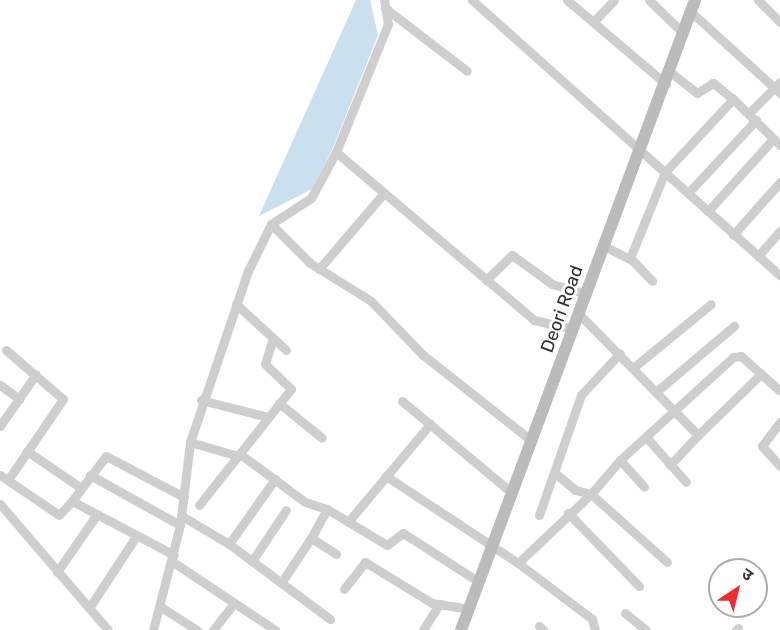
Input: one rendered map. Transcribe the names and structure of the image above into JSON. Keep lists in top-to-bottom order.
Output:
{
  "streets": {
    "street": ["Deori Road"]
  },
  "north": "top right"
}
